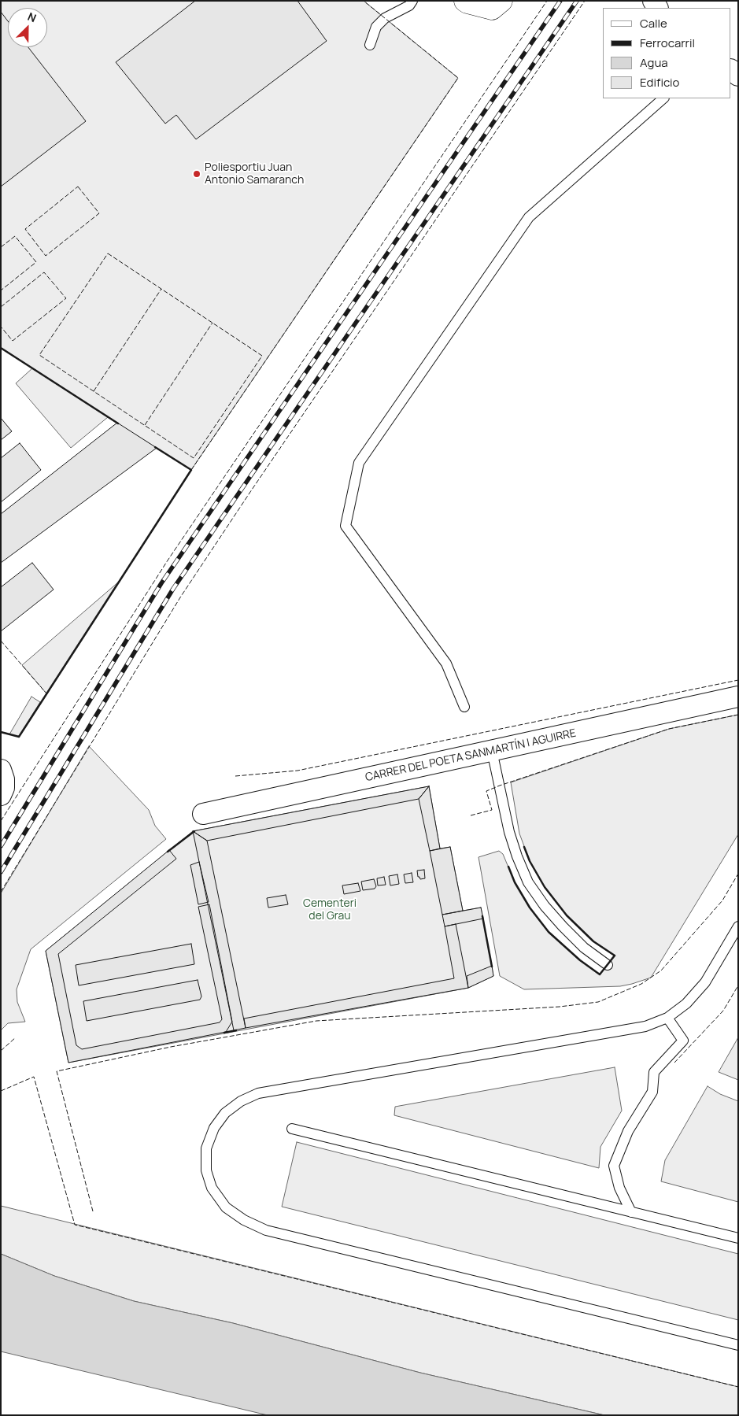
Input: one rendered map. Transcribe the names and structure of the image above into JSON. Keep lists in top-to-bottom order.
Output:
{
  "streets": {
    "street": ["CARRER DEL POETA SANMARTÍN I AGUIRRE"]
  },
  "parks": ["Cementeri del Grau"],
  "places": ["Poliesportiu Juan Antonio Samaranch"],
  "legend": [
    "Calle",
    "Ferrocarril",
    "Agua",
    "Edificio"
  ],
  "north": "top right"
}
